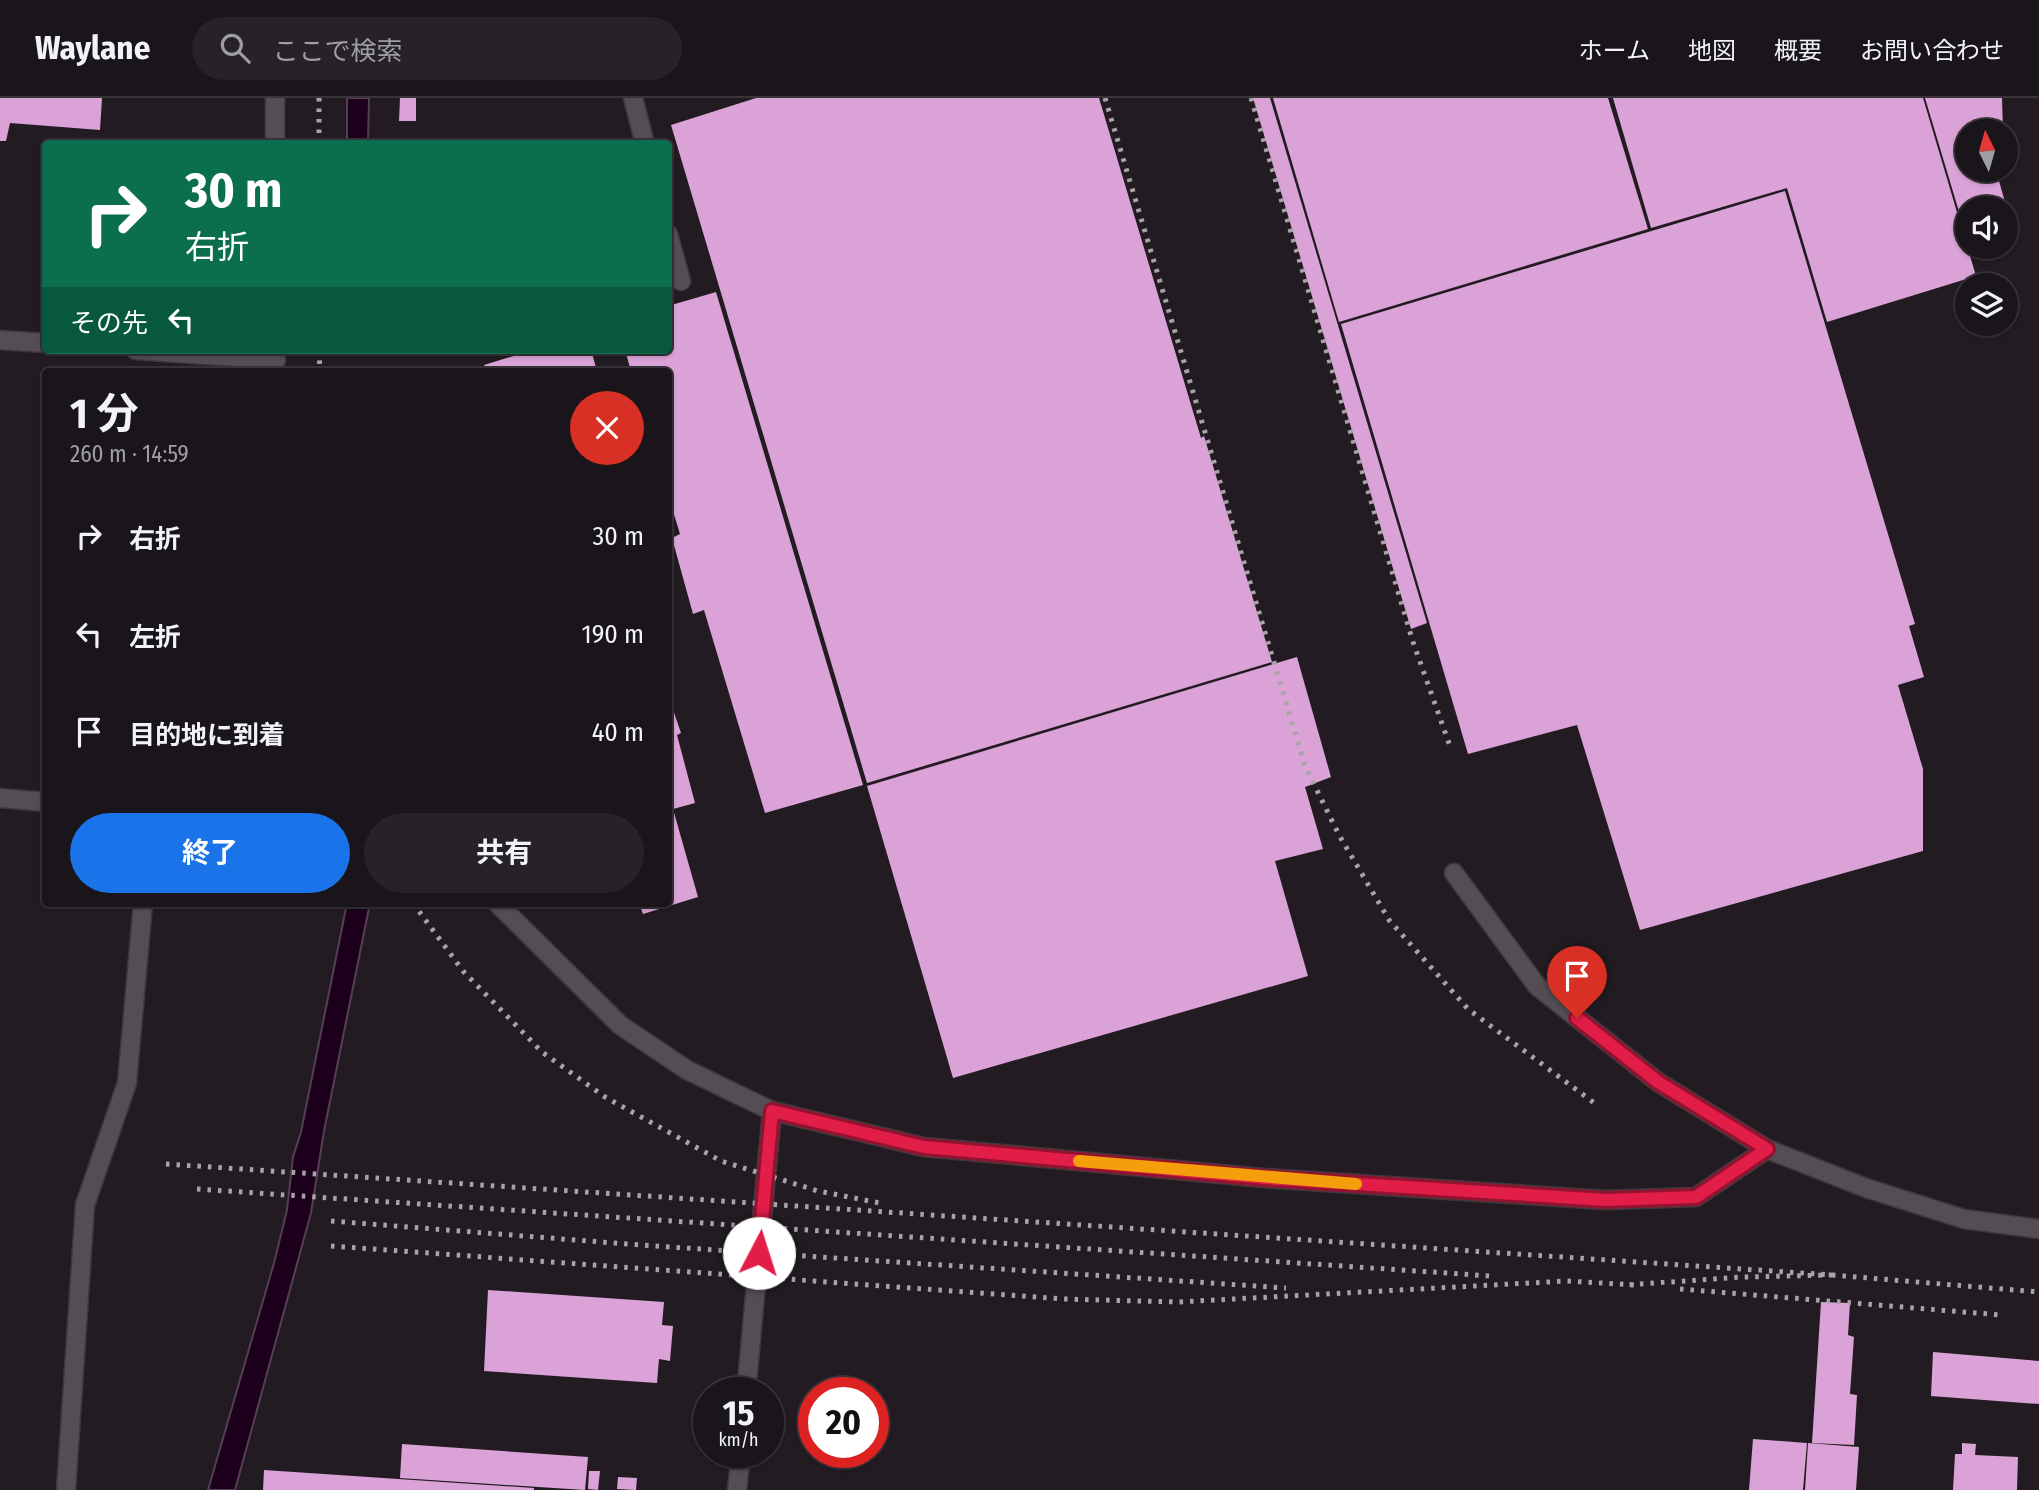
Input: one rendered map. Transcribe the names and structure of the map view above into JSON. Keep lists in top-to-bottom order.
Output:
{
  "north": "top",
  "page": {
    "header": "Waylane",
    "search": "ここで検索",
    "nav": [
      "ホーム",
      "地図",
      "概要",
      "お問い合わせ"
    ],
    "turn": ["30 m", "右折"],
    "then": "その先",
    "heading": ["1 分", "260 m · 14:59"],
    "list": [
      {
        "name": "右折",
        "value": "30 m"
      },
      {
        "name": "左折",
        "value": "190 m"
      },
      {
        "name": "目的地に到着",
        "value": "40 m"
      }
    ],
    "buttons": ["終了", "共有"],
    "speed": "15 km/h",
    "limit": "20"
  }
}
